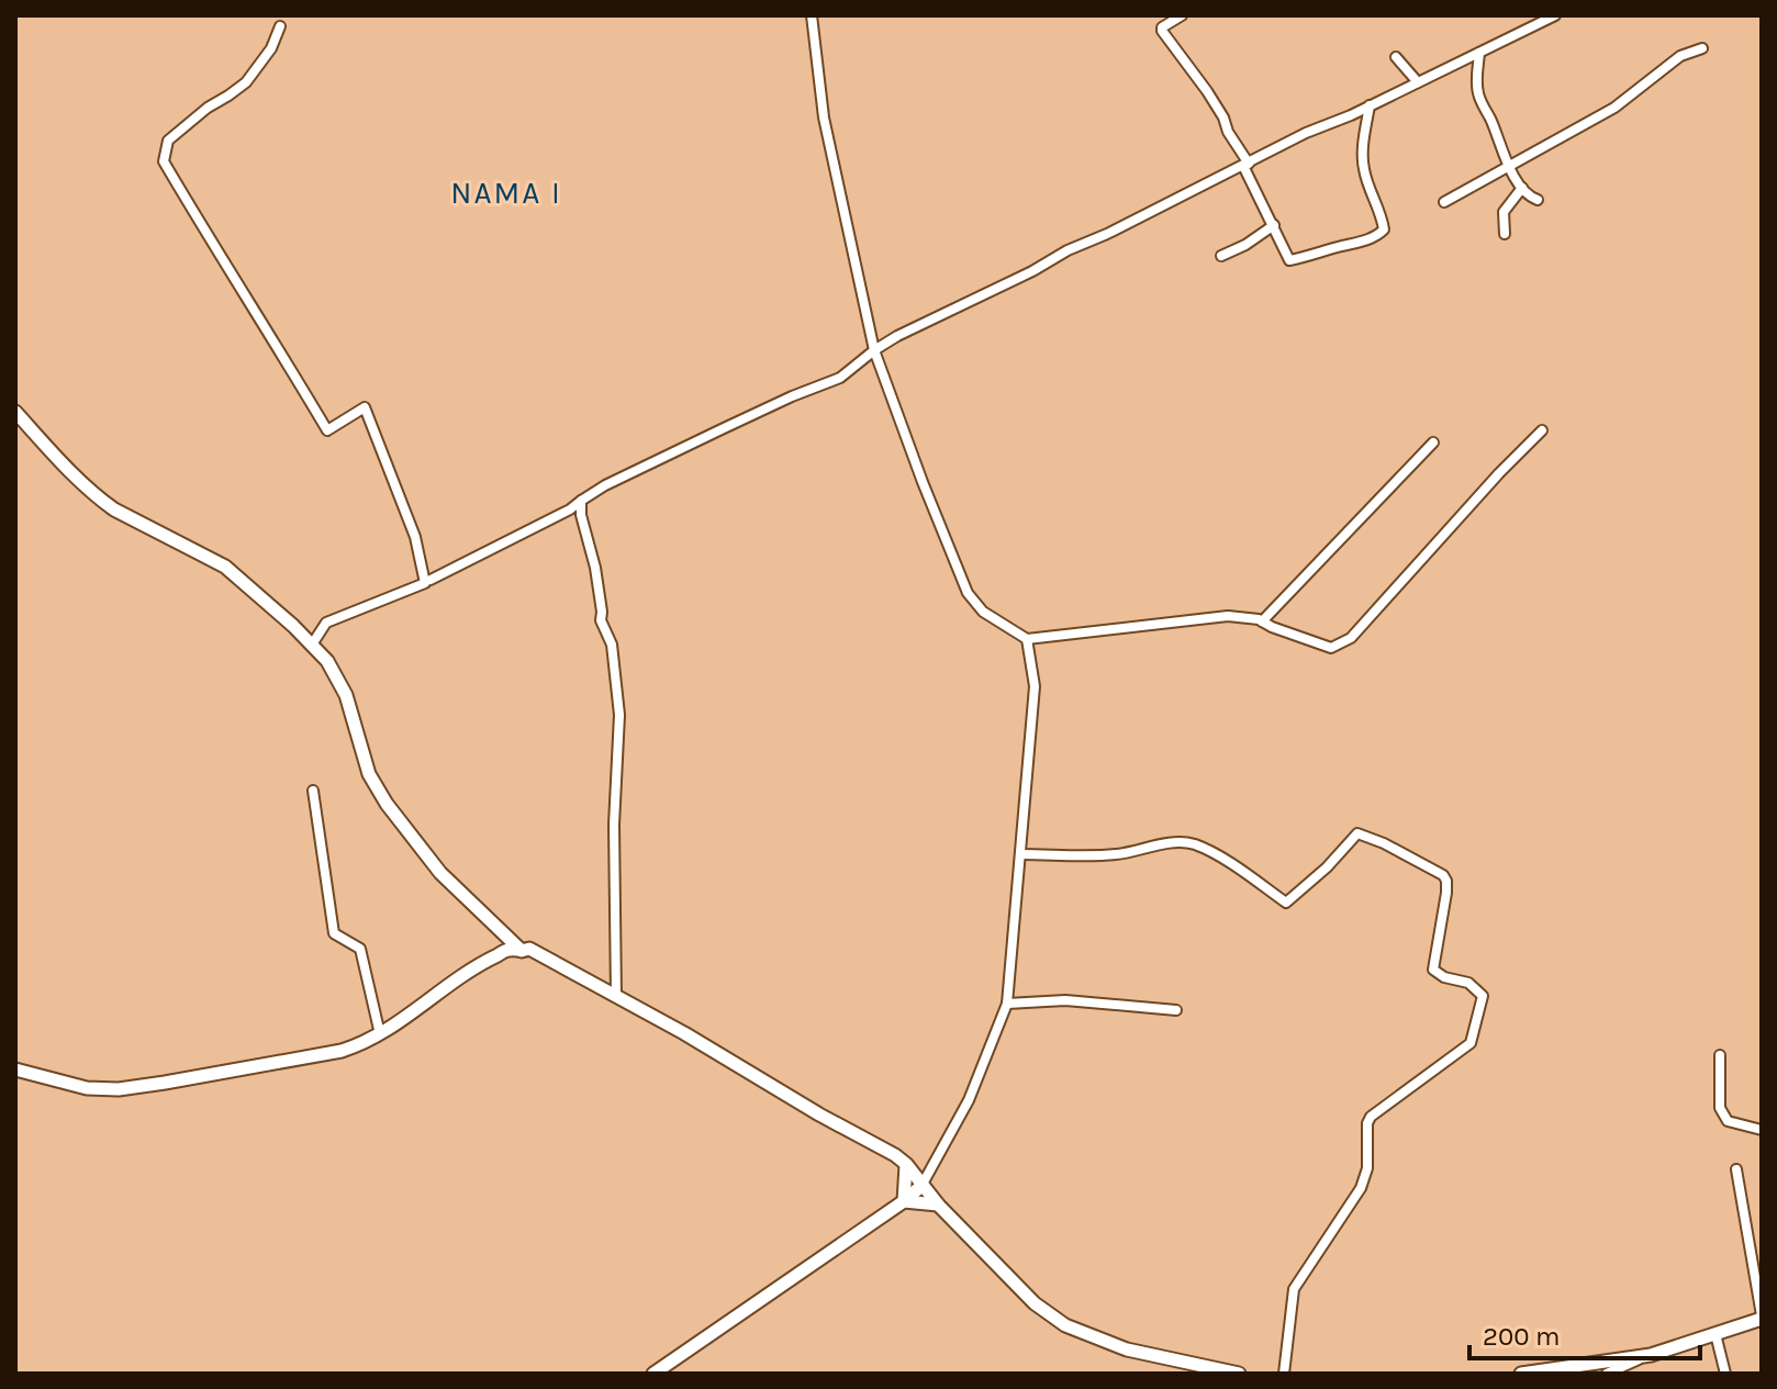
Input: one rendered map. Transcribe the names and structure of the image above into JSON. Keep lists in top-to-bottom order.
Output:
{
  "districts": ["NAMA I"],
  "scale_bar": "200 m"
}
